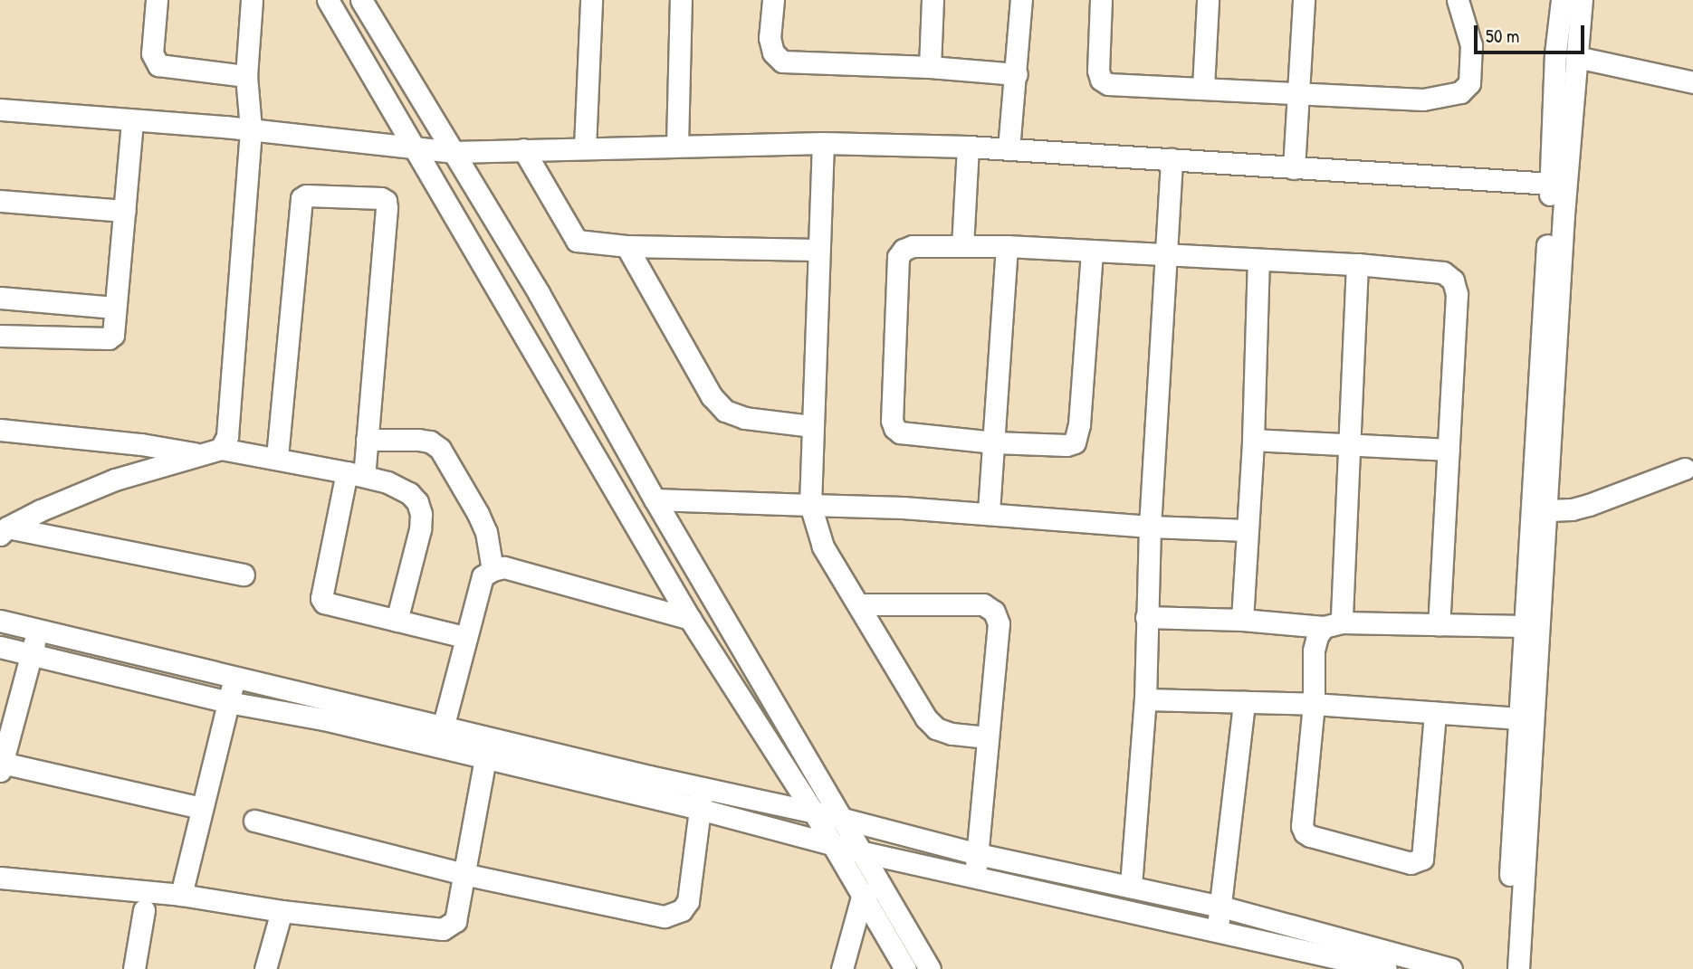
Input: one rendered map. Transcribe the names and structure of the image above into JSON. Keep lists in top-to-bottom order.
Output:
{
  "scale_bar": "50 m"
}
